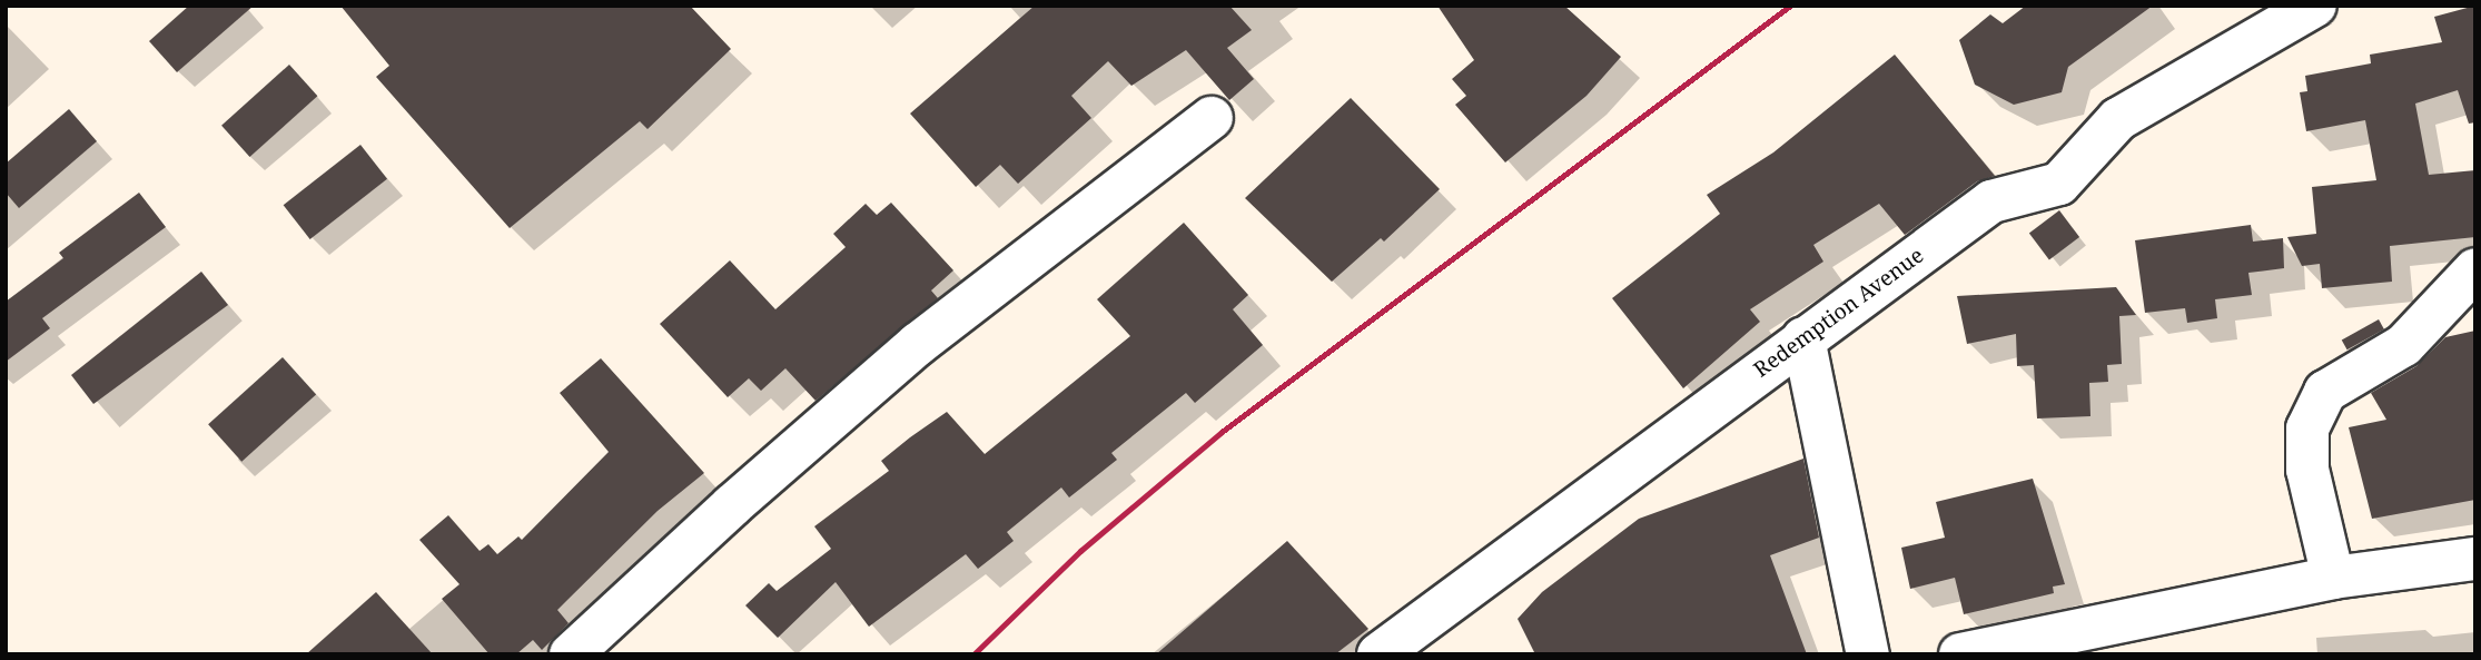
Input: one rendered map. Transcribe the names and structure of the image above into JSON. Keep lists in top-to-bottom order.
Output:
{
  "streets": {
    "street": ["Redemption Avenue"]
  }
}
